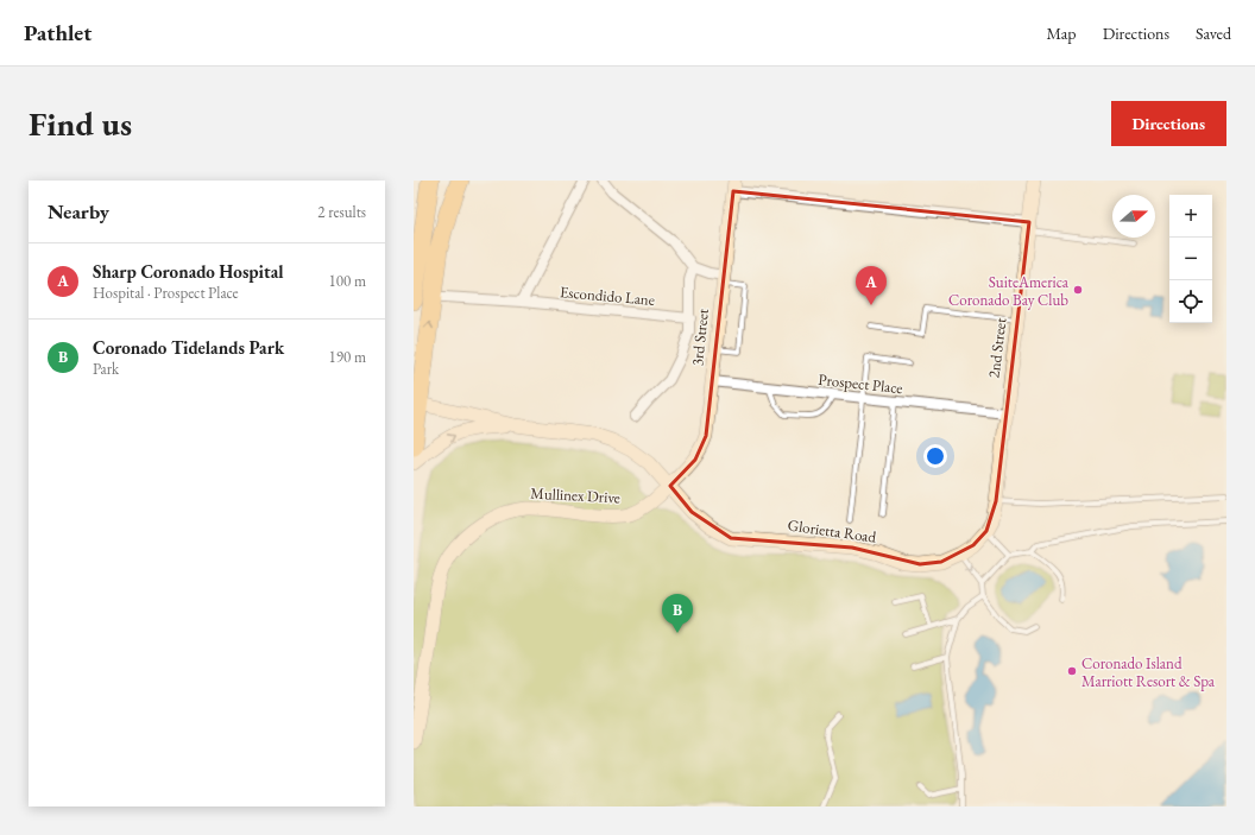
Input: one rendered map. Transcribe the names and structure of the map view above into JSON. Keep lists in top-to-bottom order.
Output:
{
  "streets": {
    "main road": [
      "3rd Street",
      "2nd Street",
      "Mullinex Drive",
      "Glorietta Road"
    ],
    "street": ["Escondido Lane", "Prospect Place"]
  },
  "crossings": [
    ["3rd Street", "Prospect Place"],
    ["3rd Street", "Mullinex Drive"],
    ["3rd Street", "Glorietta Road"],
    ["2nd Street", "Prospect Place"],
    ["2nd Street", "Glorietta Road"],
    ["Mullinex Drive", "Glorietta Road"]
  ],
  "places": ["SuiteAmerica Coronado Bay Club", "Coronado Island Marriott Resort & Spa"],
  "north": "right",
  "page": {
    "header": "Pathlet",
    "nav": ["Map", "Directions", "Saved"],
    "buttons": "Directions",
    "title": "Find us",
    "heading": ["Nearby", "2 results"],
    "map_buttons": ["+", "−"],
    "list": [
      {
        "mark": "A",
        "name": "Sharp Coronado Hospital",
        "note": "Hospital · Prospect Place",
        "value": "100 m"
      },
      {
        "mark": "B",
        "name": "Coronado Tidelands Park",
        "note": "Park",
        "value": "190 m"
      }
    ],
    "pins": ["A", "B"]
  }
}
